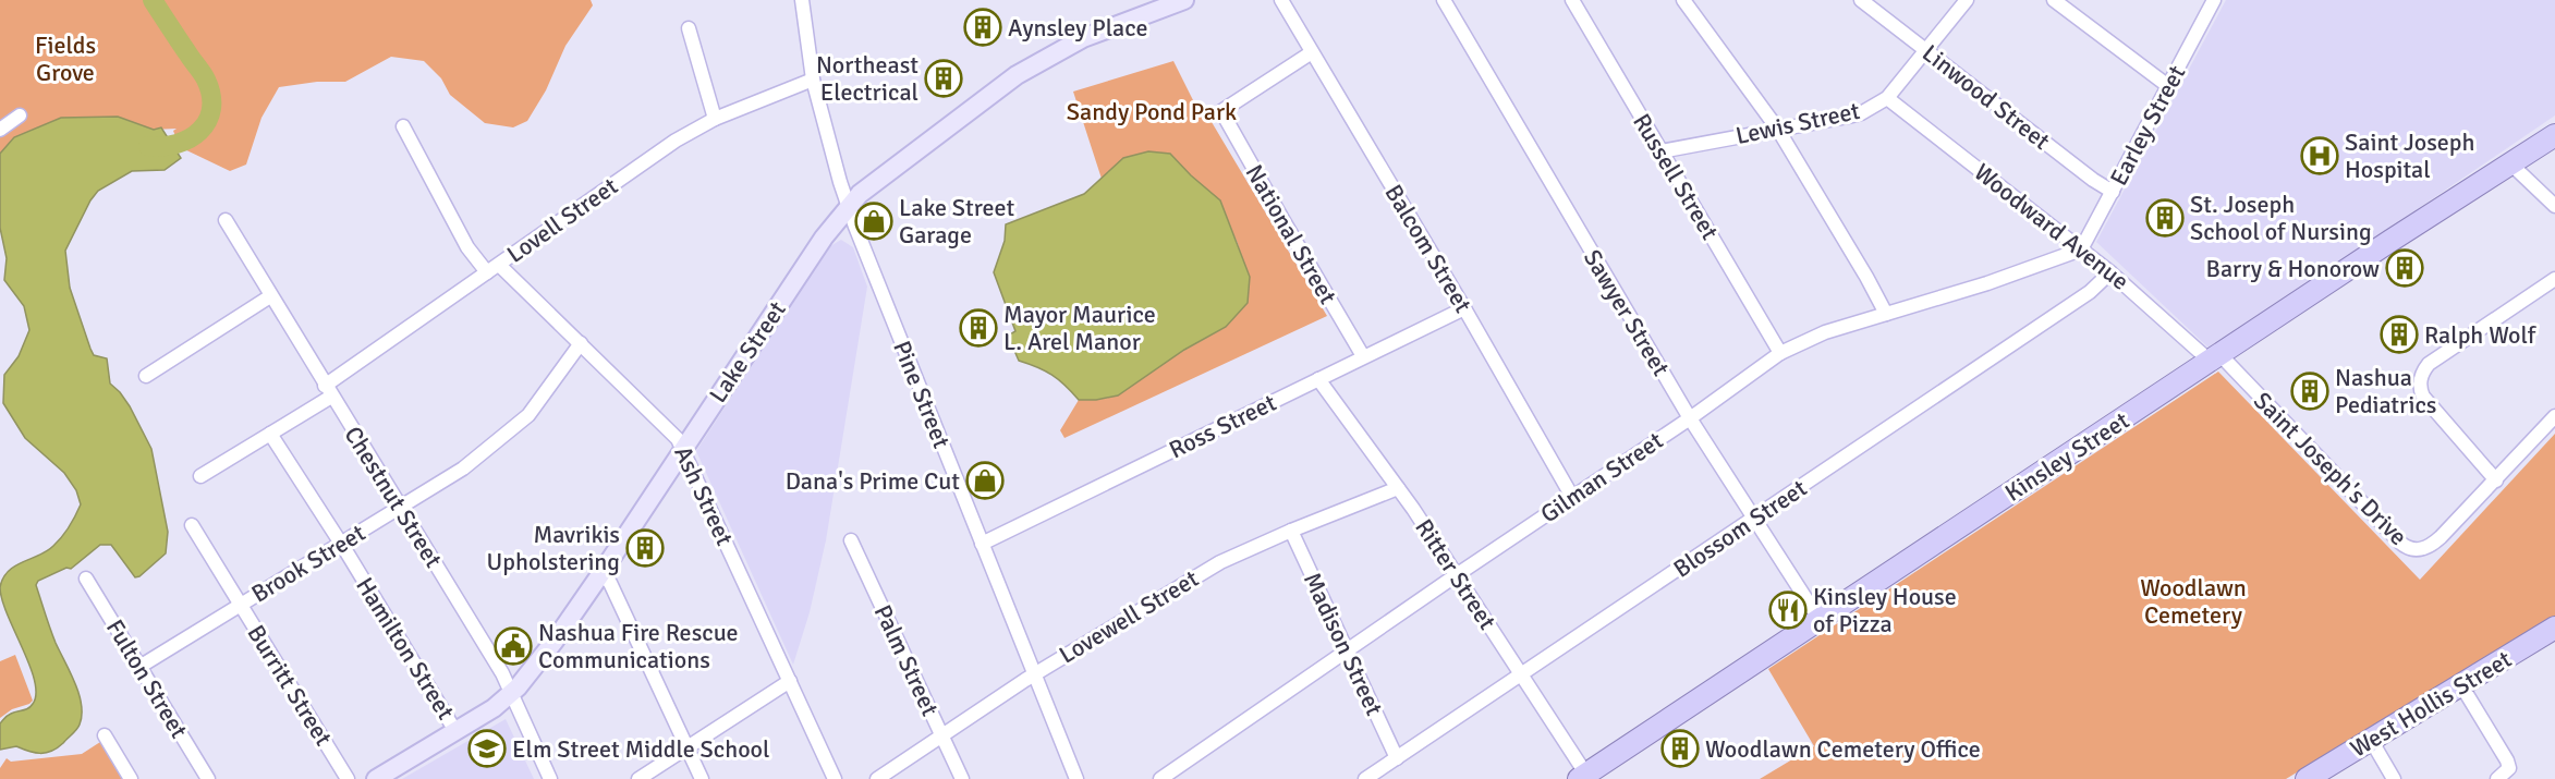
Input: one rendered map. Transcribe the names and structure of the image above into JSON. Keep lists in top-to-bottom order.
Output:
{
  "streets": {
    "main road": ["Kinsley Street", "West Hollis Street"],
    "street": [
      "Linwood Street",
      "Lewis Street",
      "Earley Street",
      "Russell Street",
      "Lovell Street",
      "Woodward Avenue",
      "National Street",
      "Balcom Street",
      "Sawyer Street",
      "Lake Street",
      "Pine Street",
      "Ross Street",
      "Saint Joseph's Drive",
      "Gilman Street",
      "Ash Street",
      "Chestnut Street",
      "Blossom Street",
      "Brook Street",
      "Ritter Street",
      "Lovewell Street",
      "Madison Street",
      "Hamilton Street",
      "Palm Street",
      "Fulton Street",
      "Burritt Street"
    ]
  },
  "crossings": [
    ["Linwood Street", "Lewis Street"],
    ["Linwood Street", "Earley Street"],
    ["Lewis Street", "Russell Street"],
    ["Lewis Street", "Woodward Avenue"],
    ["Earley Street", "Woodward Avenue"],
    ["Earley Street", "Gilman Street"],
    ["Russell Street", "Gilman Street"],
    ["Lovell Street", "Pine Street"],
    ["Lovell Street", "Ash Street"],
    ["Lovell Street", "Chestnut Street"],
    ["Lovell Street", "Hamilton Street"],
    ["Woodward Avenue", "Kinsley Street"],
    ["Woodward Avenue", "Saint Joseph's Drive"],
    ["Woodward Avenue", "Gilman Street"],
    ["Woodward Avenue", "Blossom Street"],
    ["National Street", "Balcom Street"],
    ["National Street", "Ross Street"],
    ["Balcom Street", "Ross Street"],
    ["Balcom Street", "Gilman Street"],
    ["Sawyer Street", "Kinsley Street"],
    ["Sawyer Street", "Gilman Street"],
    ["Sawyer Street", "Blossom Street"],
    ["Lake Street", "Pine Street"],
    ["Lake Street", "Ash Street"],
    ["Lake Street", "Chestnut Street"],
    ["Lake Street", "Hamilton Street"],
    ["Pine Street", "Ross Street"],
    ["Pine Street", "Lovewell Street"],
    ["Ross Street", "Ritter Street"],
    ["Kinsley Street", "Saint Joseph's Drive"],
    ["Kinsley Street", "Ritter Street"],
    ["Gilman Street", "Ritter Street"],
    ["Gilman Street", "Madison Street"],
    ["Ash Street", "Brook Street"],
    ["Chestnut Street", "Brook Street"],
    ["Blossom Street", "Ritter Street"],
    ["Blossom Street", "Madison Street"],
    ["Brook Street", "Hamilton Street"],
    ["Brook Street", "Fulton Street"],
    ["Brook Street", "Burritt Street"],
    ["Ritter Street", "Lovewell Street"],
    ["Lovewell Street", "Madison Street"],
    ["Lovewell Street", "Palm Street"]
  ],
  "parks": ["Fields Grove", "Sandy Pond Park", "Woodlawn Cemetery"],
  "places": {
    "building": [
      "Aynsley Place",
      "Northeast Electrical",
      "St. Joseph School of Nursing",
      "Barry & Honorow",
      "Mayor Maurice L. Arel Manor",
      "Ralph Wolf",
      "Nashua Pediatrics",
      "Mavrikis Upholstering",
      "Woodlawn Cemetery Office"
    ],
    "hospital": ["Saint Joseph Hospital"],
    "shop": ["Lake Street Garage", "Dana's Prime Cut"],
    "restaurant": ["Kinsley House of Pizza"],
    "public building": ["Nashua Fire Rescue Communications"],
    "school or university": ["Elm Street Middle School"]
  }
}
